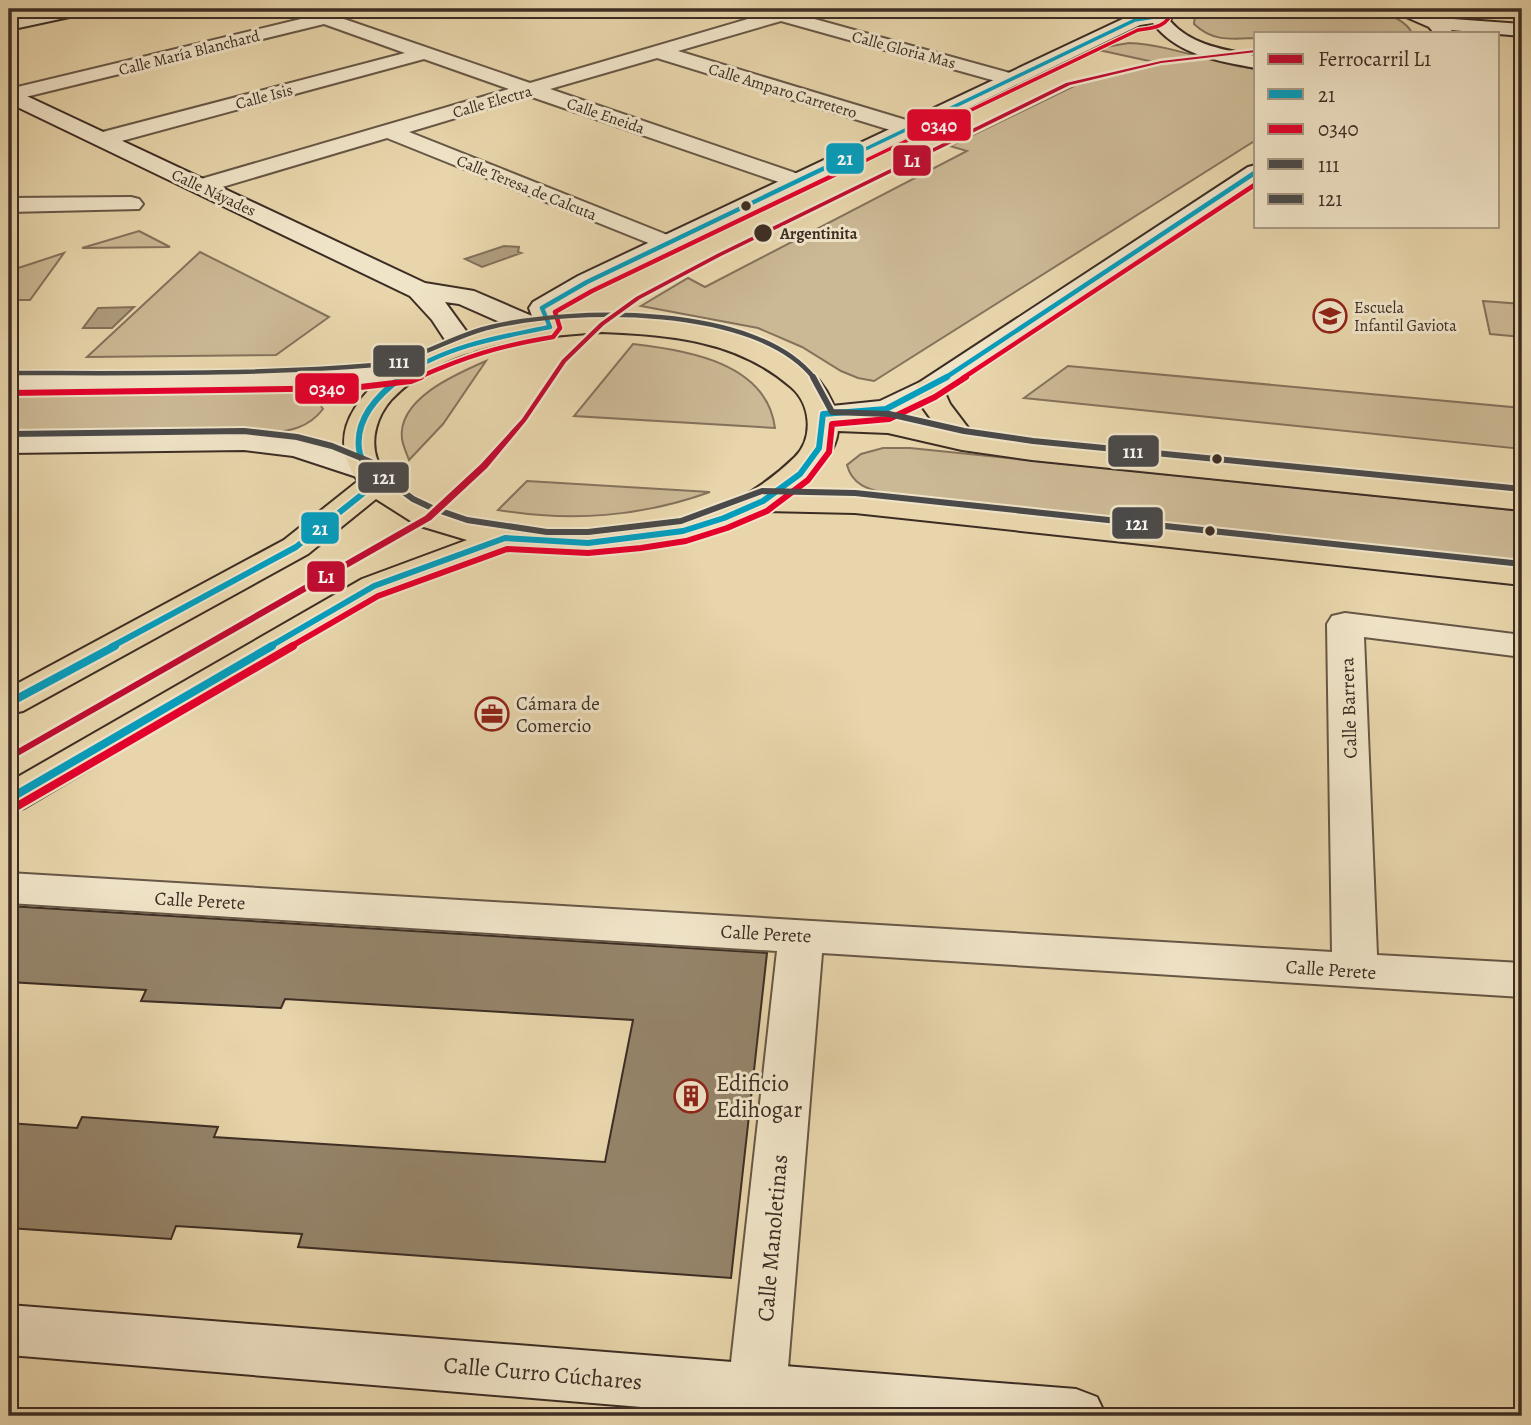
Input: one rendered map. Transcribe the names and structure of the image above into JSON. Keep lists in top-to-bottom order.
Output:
{
  "streets": {
    "street": [
      "Calle Gloria Mas",
      "Calle María Blanchard",
      "Calle Amparo Carretero",
      "Calle Isis",
      "Calle Electra",
      "Calle Eneida",
      "Calle Teresa de Calcuta",
      "Calle Náyades",
      "Calle Barrera",
      "Calle Perete",
      "Calle Manoletinas",
      "Calle Curro Cúchares"
    ]
  },
  "crossings": [
    ["Calle Gloria Mas", "Calle Electra"],
    ["Calle María Blanchard", "Calle Eneida"],
    ["Calle María Blanchard", "Calle Náyades"],
    ["Calle Amparo Carretero", "Calle Electra"],
    ["Calle Isis", "Calle Eneida"],
    ["Calle Isis", "Calle Náyades"],
    ["Calle Electra", "Calle Eneida"],
    ["Calle Electra", "Calle Teresa de Calcuta"],
    ["Calle Electra", "Calle Náyades"],
    ["Calle Barrera", "Calle Perete"],
    ["Calle Perete", "Calle Manoletinas"],
    ["Calle Manoletinas", "Calle Curro Cúchares"]
  ],
  "places": {
    "other": ["Argentinita"],
    "school or university": ["Escuela Infantil Gaviota"],
    "office": ["Cámara de Comercio"],
    "building": ["Edificio Edihogar"]
  },
  "lines": [
    "transit line 21",
    "transit line 0340",
    "rail line L1",
    "transit line 111",
    "transit line 121"
  ],
  "legend": [
    "Ferrocarril L1",
    "21",
    "0340",
    "111",
    "121"
  ]
}
